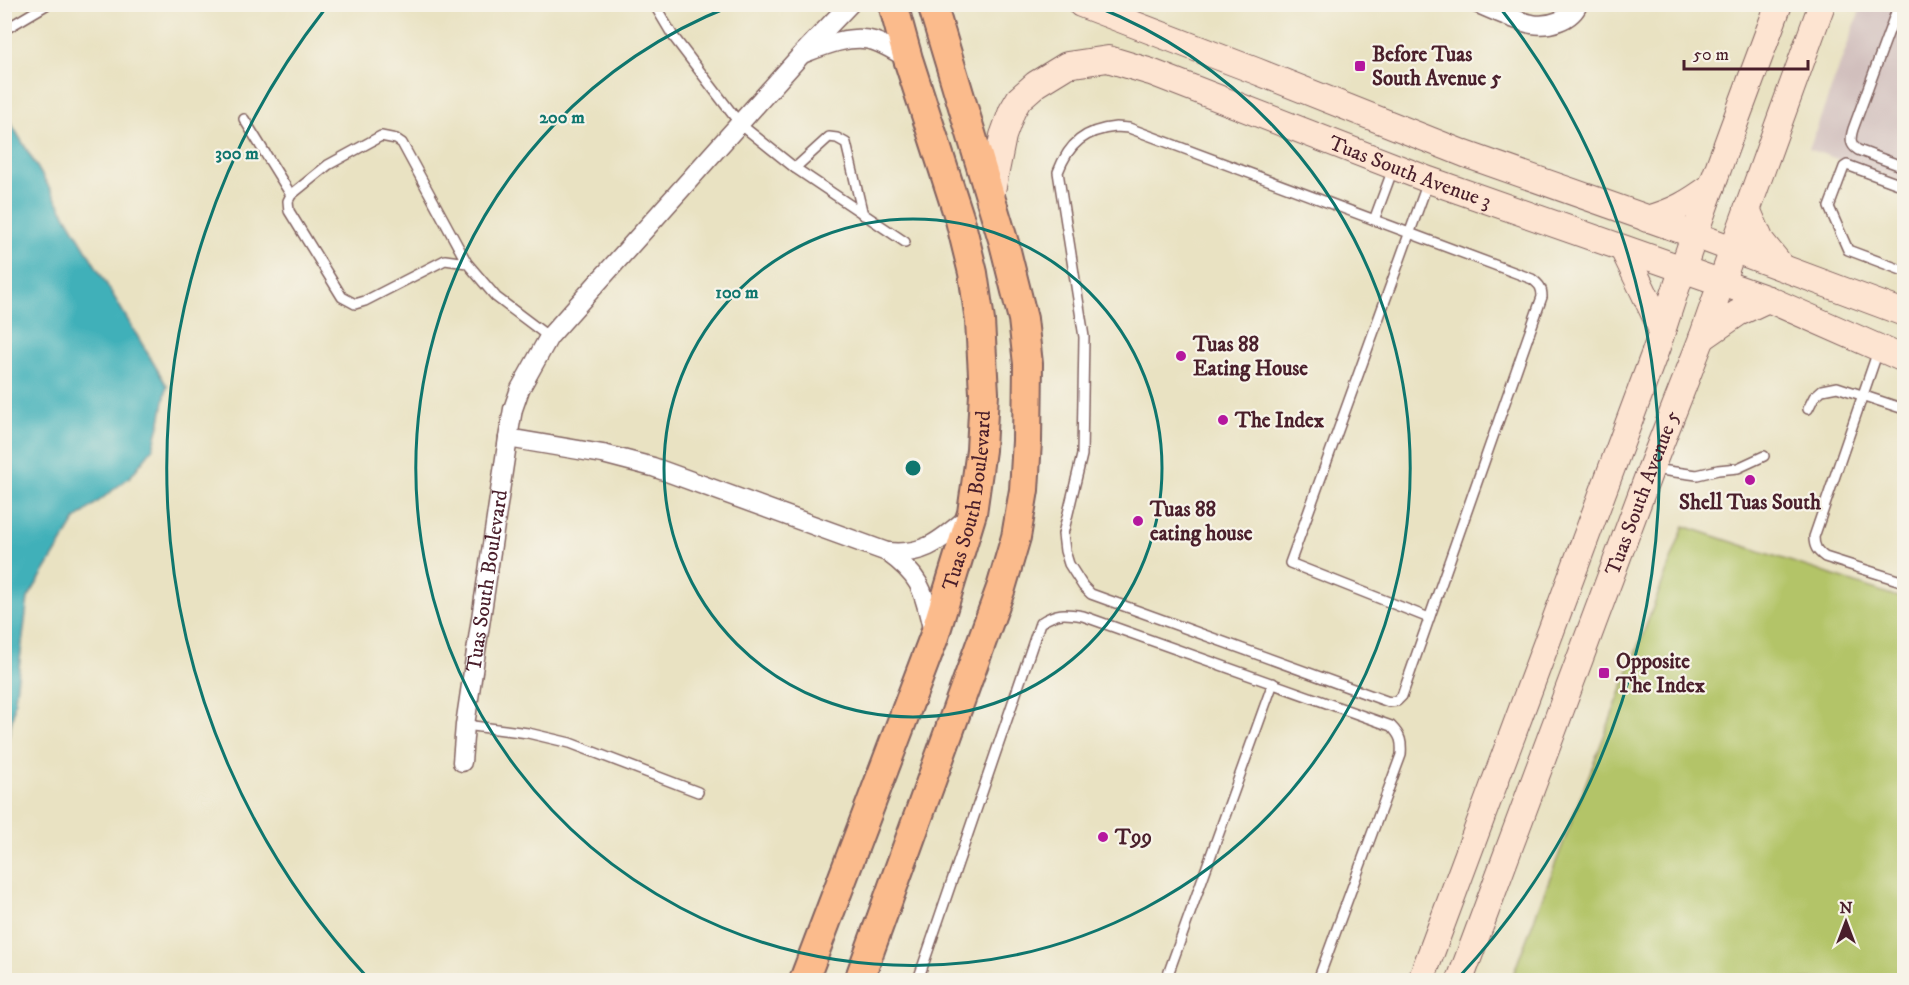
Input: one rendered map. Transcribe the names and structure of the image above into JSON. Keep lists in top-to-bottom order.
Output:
{
  "streets": {
    "main road": ["Tuas South Avenue 3", "Tuas South Avenue 5", "Tuas South Boulevard"]
  },
  "crossings": [
    ["Tuas South Avenue 3", "Tuas South Avenue 5"]
  ],
  "places": {
    "transit": ["Before Tuas South Avenue 5", "Opposite The Index"],
    "other": [
      "Tuas 88 Eating House",
      "The Index",
      "Shell Tuas South",
      "Tuas 88 eating house",
      "T99"
    ]
  },
  "scale_bar": "50 m",
  "north": "top",
  "rings": ["200 m", "300 m", "100 m"]
}
